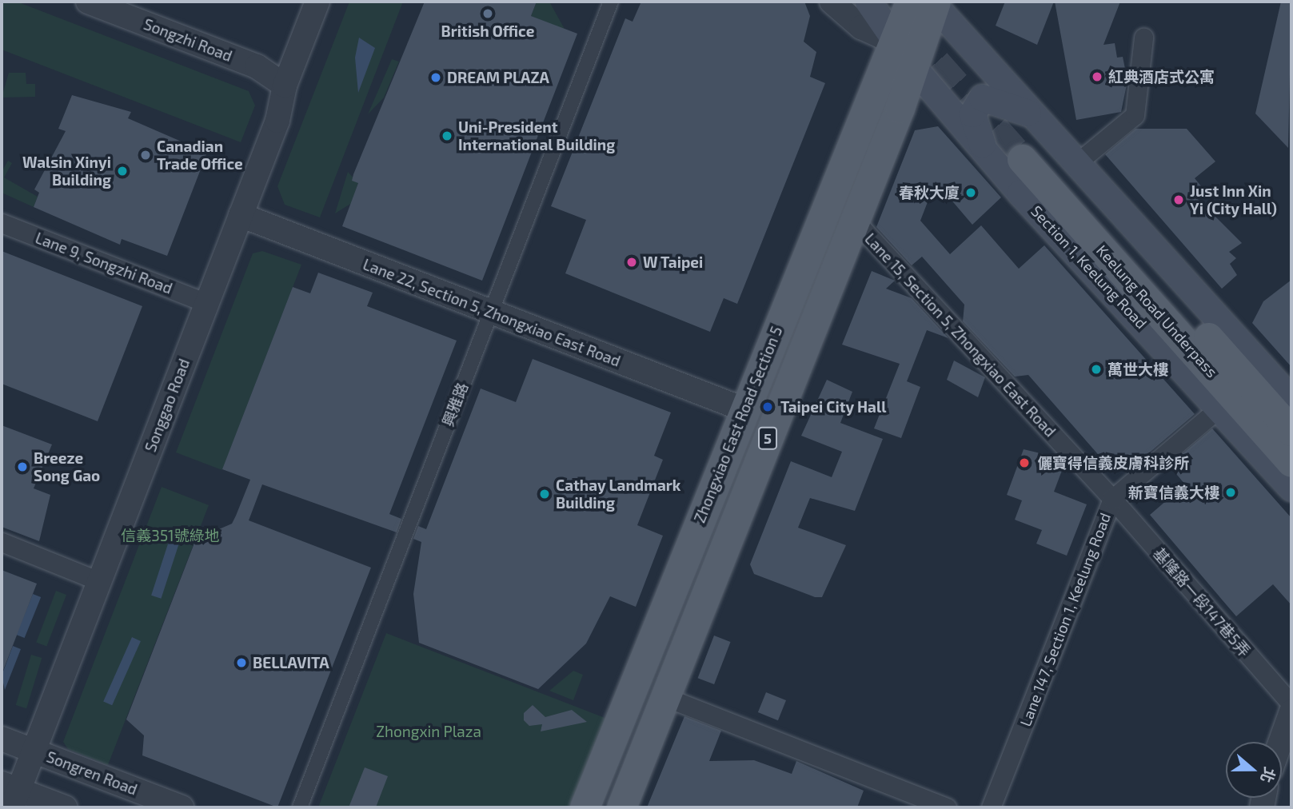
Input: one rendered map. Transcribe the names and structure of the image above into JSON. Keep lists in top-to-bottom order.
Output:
{
  "streets": {
    "main road": [
      "Section 1, Keelung Road",
      "Keelung Road Underpass",
      "Zhongxiao East Road Section 5",
      "5"
    ],
    "street": [
      "Songzhi Road",
      "Lane 9, Songzhi Road",
      "Lane 22, Section 5, Zhongxiao East Road",
      "Lane 15, Section 5, Zhongxiao East Road",
      "興雅路",
      "Songgao Road",
      "基隆路一段147巷5弄",
      "Lane 147, Section 1, Keelung Road",
      "Songren Road"
    ]
  },
  "crossings": [
    ["Songzhi Road", "Songgao Road"],
    ["Lane 9, Songzhi Road", "Songgao Road"],
    ["Section 1, Keelung Road", "Zhongxiao East Road Section 5"],
    ["Section 1, Keelung Road", "5"],
    ["Section 1, Keelung Road", "Lane 147, Section 1, Keelung Road"],
    ["Lane 22, Section 5, Zhongxiao East Road", "興雅路"],
    ["Lane 22, Section 5, Zhongxiao East Road", "Songgao Road"],
    ["Lane 22, Section 5, Zhongxiao East Road", "Zhongxiao East Road Section 5"],
    ["Lane 15, Section 5, Zhongxiao East Road", "Zhongxiao East Road Section 5"],
    ["Lane 15, Section 5, Zhongxiao East Road", "基隆路一段147巷5弄"],
    ["Lane 15, Section 5, Zhongxiao East Road", "Lane 147, Section 1, Keelung Road"],
    ["Songgao Road", "Songren Road"],
    ["Zhongxiao East Road Section 5", "5"],
    ["基隆路一段147巷5弄", "Lane 147, Section 1, Keelung Road"]
  ],
  "parks": ["信義351號綠地", "Zhongxin Plaza"],
  "places": [
    "British Office",
    "紅典酒店式公寓",
    "DREAM PLAZA",
    "Uni-President International Building",
    "Canadian Trade Office",
    "Walsin Xinyi Building",
    "春秋大廈",
    "Just Inn Xin Yi (City Hall)",
    "W Taipei",
    "萬世大樓",
    "Taipei City Hall",
    "儷寶得信義皮膚科診所",
    "Breeze Song Gao",
    "新寶信義大樓",
    "Cathay Landmark Building",
    "BELLAVITA"
  ],
  "north": "right"
}
